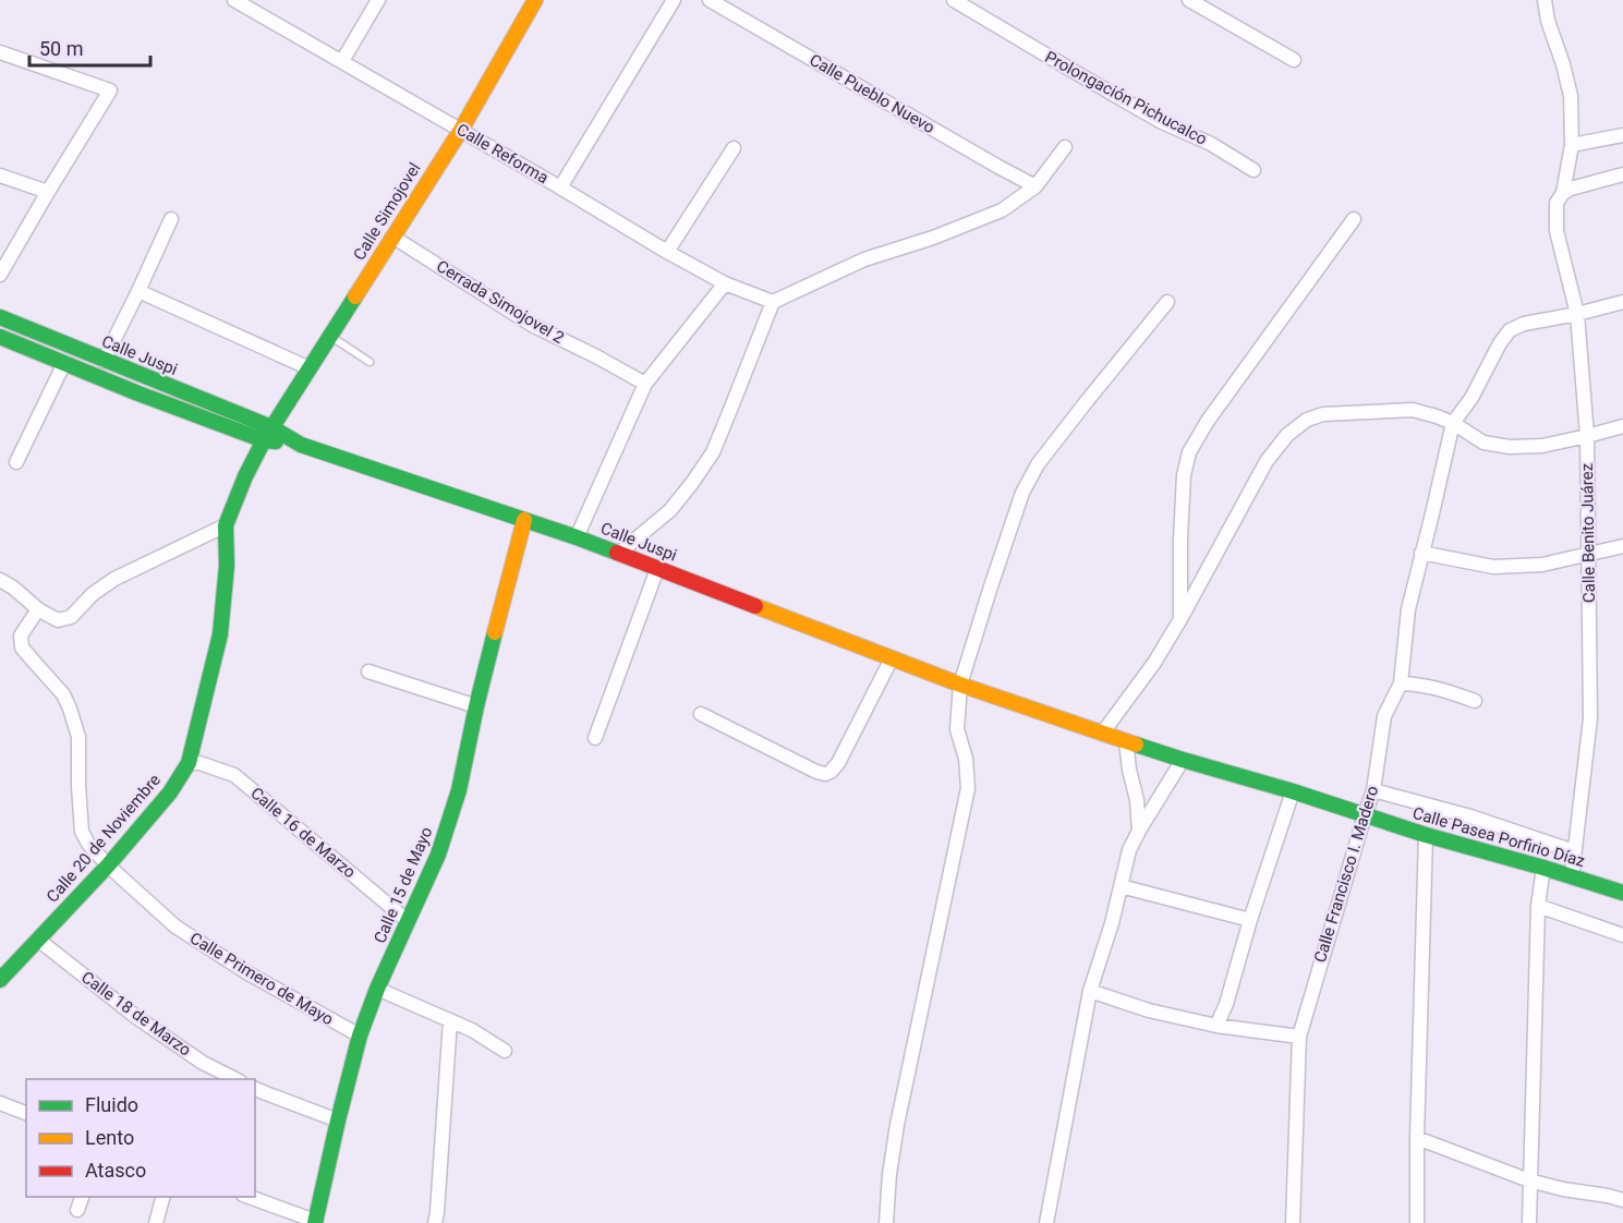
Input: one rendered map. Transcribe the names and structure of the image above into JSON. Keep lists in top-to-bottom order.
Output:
{
  "streets": {
    "street": [
      "Calle Pueblo Nuevo",
      "Prolongación Pichucalco",
      "Calle Reforma",
      "Calle Simojovel",
      "Cerrada Simojovel 2",
      "Calle Juspi",
      "Calle Benito Juárez",
      "Calle 16 de Marzo",
      "Calle Pasea Porfirio Díaz",
      "Calle 20 de Noviembre",
      "Calle Francisco I. Madero",
      "Calle 15 de Mayo",
      "Calle Primero de Mayo",
      "Calle 18 de Marzo"
    ]
  },
  "crossings": [
    ["Calle Reforma", "Calle Simojovel"],
    ["Calle Simojovel", "Cerrada Simojovel 2"],
    ["Calle Simojovel", "Calle Juspi"],
    ["Calle Simojovel", "Calle 20 de Noviembre"],
    ["Calle Juspi", "Calle Pasea Porfirio Díaz"],
    ["Calle Juspi", "Calle 20 de Noviembre"],
    ["Calle Juspi", "Calle 15 de Mayo"],
    ["Calle Benito Juárez", "Calle Pasea Porfirio Díaz"],
    ["Calle Benito Juárez", "Calle Francisco I. Madero"],
    ["Calle 16 de Marzo", "Calle 20 de Noviembre"],
    ["Calle 16 de Marzo", "Calle 15 de Mayo"],
    ["Calle Pasea Porfirio Díaz", "Calle Francisco I. Madero"],
    ["Calle 20 de Noviembre", "Calle Primero de Mayo"],
    ["Calle 20 de Noviembre", "Calle 18 de Marzo"],
    ["Calle 15 de Mayo", "Calle Primero de Mayo"]
  ],
  "legend": ["Fluido", "Lento", "Atasco"],
  "scale_bar": "50 m"
}
